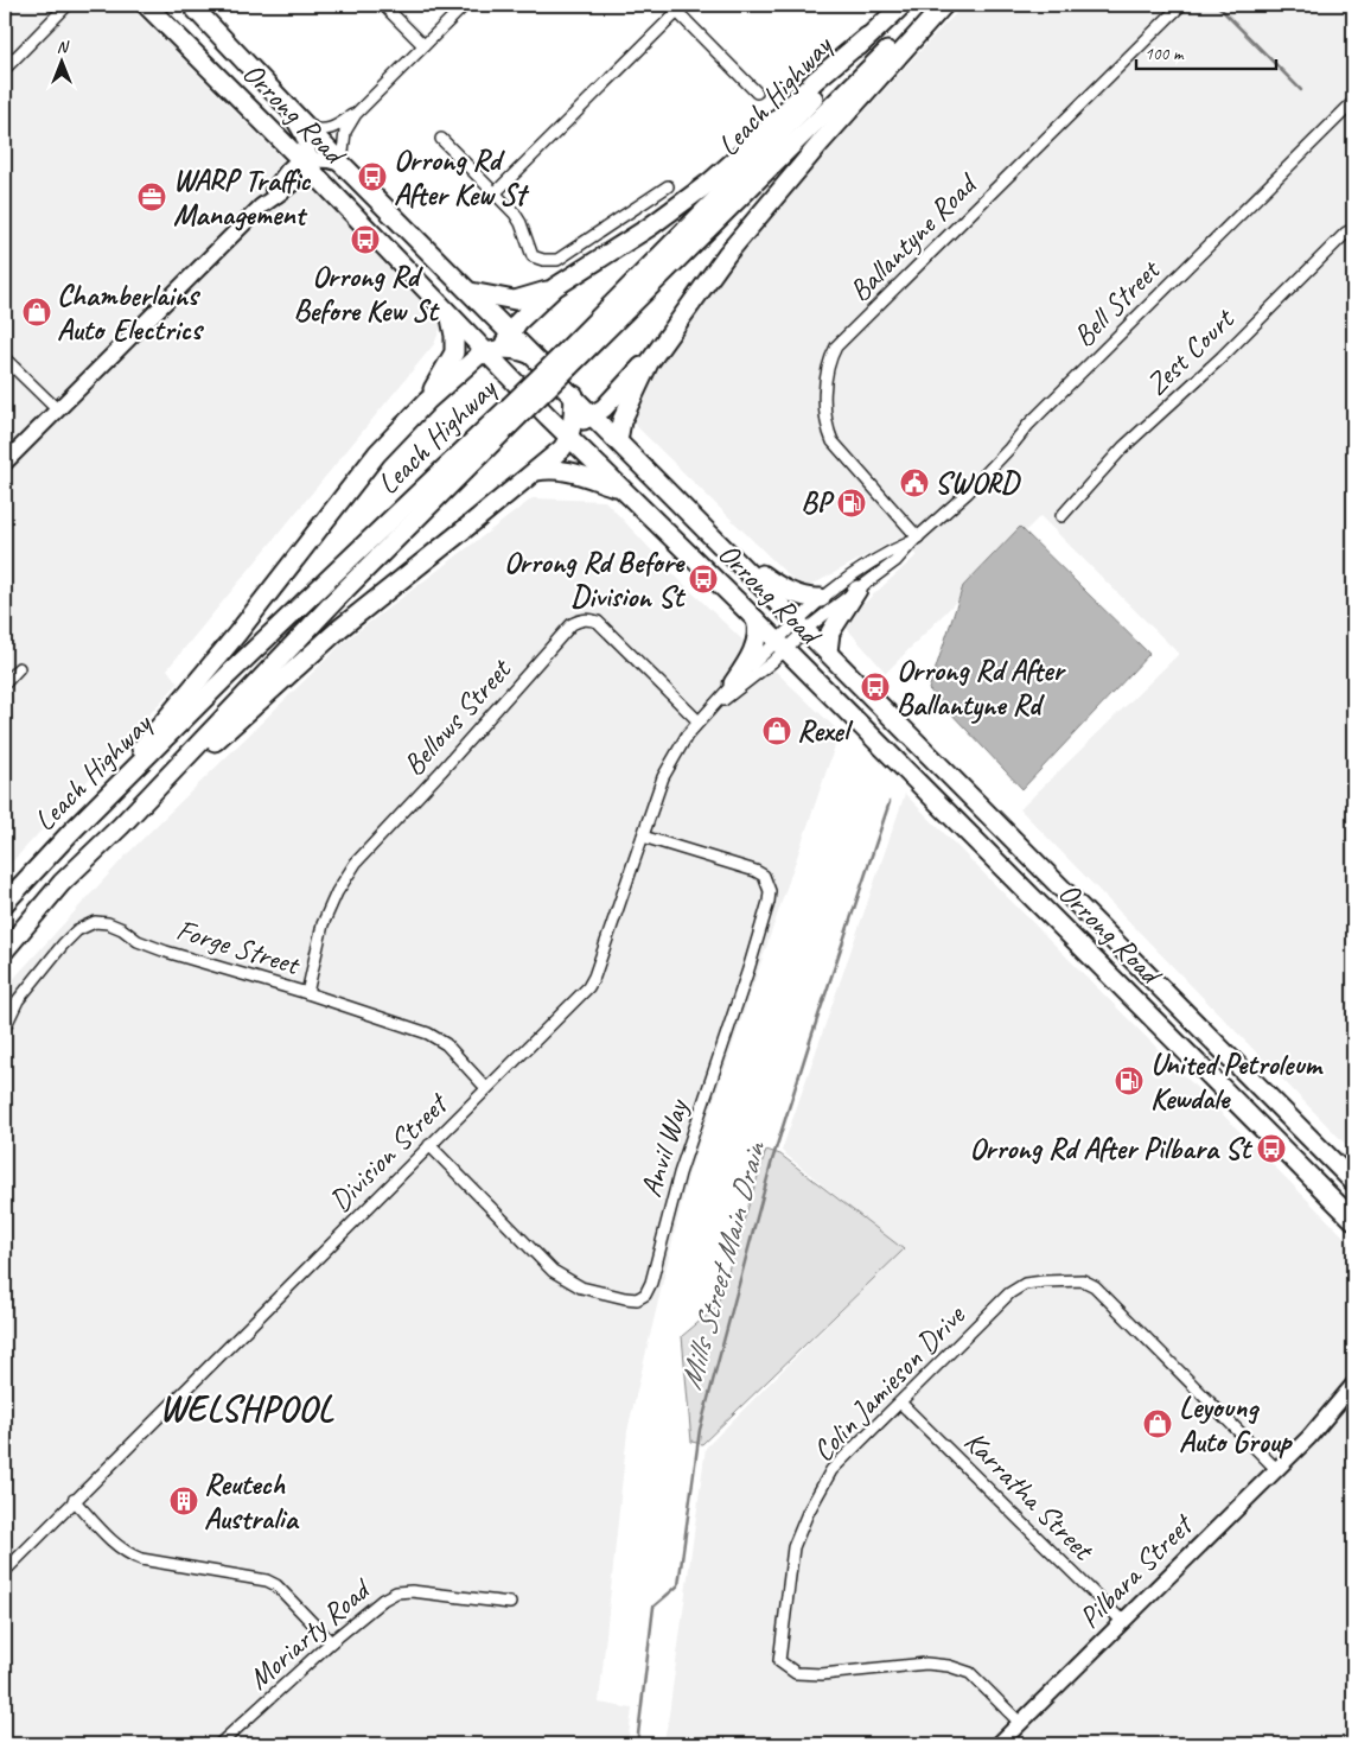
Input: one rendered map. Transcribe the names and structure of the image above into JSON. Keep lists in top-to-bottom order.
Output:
{
  "streets": {
    "highway": ["Leach Highway", "Orrong Road"],
    "street": [
      "Ballantyne Road",
      "Bell Street",
      "Zest Court",
      "Bellows Street",
      "Forge Street",
      "Anvil Way",
      "Division Street",
      "Colin Jamieson Drive",
      "Karratha Street",
      "Pilbara Street",
      "Moriarty Road"
    ]
  },
  "crossings": [
    ["Orrong Road", "Bell Street"],
    ["Orrong Road", "Division Street"],
    ["Ballantyne Road", "Bell Street"],
    ["Bellows Street", "Forge Street"],
    ["Bellows Street", "Division Street"],
    ["Forge Street", "Division Street"],
    ["Anvil Way", "Division Street"],
    ["Colin Jamieson Drive", "Karratha Street"],
    ["Colin Jamieson Drive", "Pilbara Street"],
    ["Karratha Street", "Pilbara Street"]
  ],
  "districts": ["WELSHPOOL"],
  "water": ["Mills Street Main Drain"],
  "places": {
    "bus stop": [
      "Orrong Rd After Kew St",
      "Orrong Rd Before Kew St",
      "Orrong Rd Before Division St",
      "Orrong Rd After Ballantyne Rd",
      "Orrong Rd After Pilbara St"
    ],
    "office": ["WARP Traffic Management"],
    "shop": ["Chamberlains Auto Electrics", "Rexel", "Leyoung Auto Group"],
    "public building": ["SWORD"],
    "fuel station": ["BP", "United Petroleum Kewdale"],
    "building": ["Reutech Australia"]
  },
  "scale_bar": "100 m",
  "north": "top"
}
